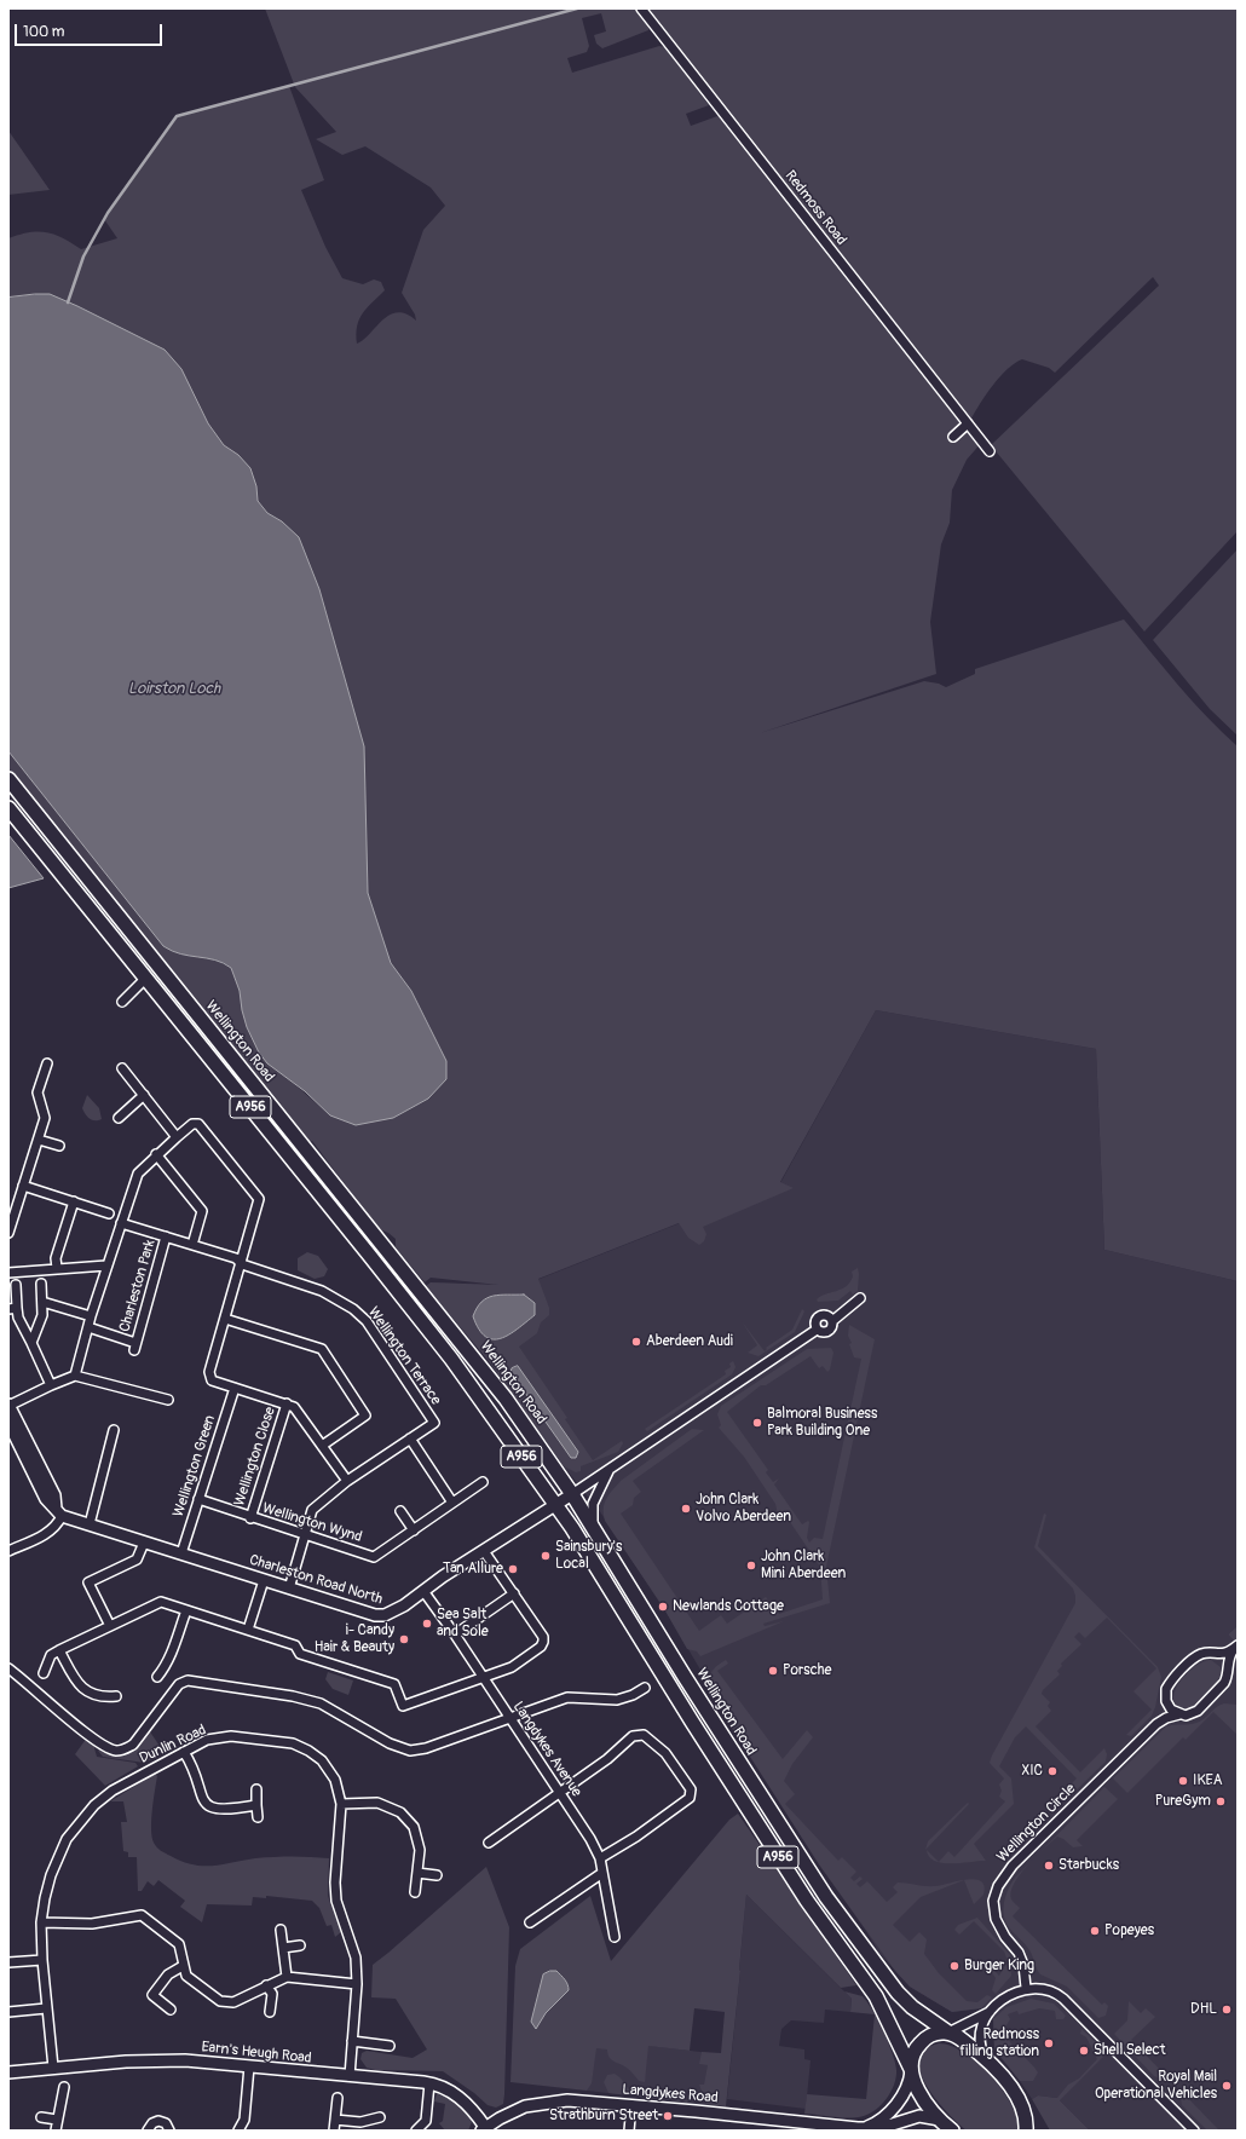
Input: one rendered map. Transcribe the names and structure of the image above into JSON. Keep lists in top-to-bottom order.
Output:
{
  "streets": {
    "main road": ["Wellington Road", "A956"],
    "street": [
      "Redmoss Road",
      "Charleston Park",
      "Wellington Terrace",
      "Wellington Close",
      "Wellington Green",
      "Wellington Wynd",
      "Charleston Road North",
      "Dunlin Road",
      "Langdykes Avenue",
      "Wellington Circle",
      "Earn's Heugh Road",
      "Langdykes Road"
    ]
  },
  "crossings": [
    ["Wellington Road", "A956"],
    ["Wellington Road", "Charleston Road North"],
    ["A956", "Charleston Road North"],
    ["A956", "Langdykes Road"],
    ["Charleston Park", "Wellington Terrace"],
    ["Wellington Terrace", "Wellington Wynd"],
    ["Wellington Terrace", "Charleston Road North"],
    ["Wellington Close", "Wellington Wynd"],
    ["Wellington Green", "Wellington Wynd"],
    ["Wellington Green", "Charleston Road North"],
    ["Charleston Road North", "Langdykes Avenue"],
    ["Dunlin Road", "Earn's Heugh Road"],
    ["Earn's Heugh Road", "Langdykes Road"]
  ],
  "water": ["Loirston Loch"],
  "places": [
    "Aberdeen Audi",
    "Balmoral Business Park Building One",
    "John Clark Volvo Aberdeen",
    "Sainsbury's Local",
    "John Clark Mini Aberdeen",
    "Tan Allure",
    "Newlands Cottage",
    "Sea Salt and Sole",
    "i- Candy Hair & Beauty",
    "Porsche",
    "XIC",
    "IKEA",
    "PureGym",
    "Starbucks",
    "Popeyes",
    "Burger King",
    "DHL",
    "Redmoss filling station",
    "Shell Select",
    "Royal Mail Operational Vehicles",
    "Strathburn Street"
  ],
  "scale_bar": "100 m"
}
